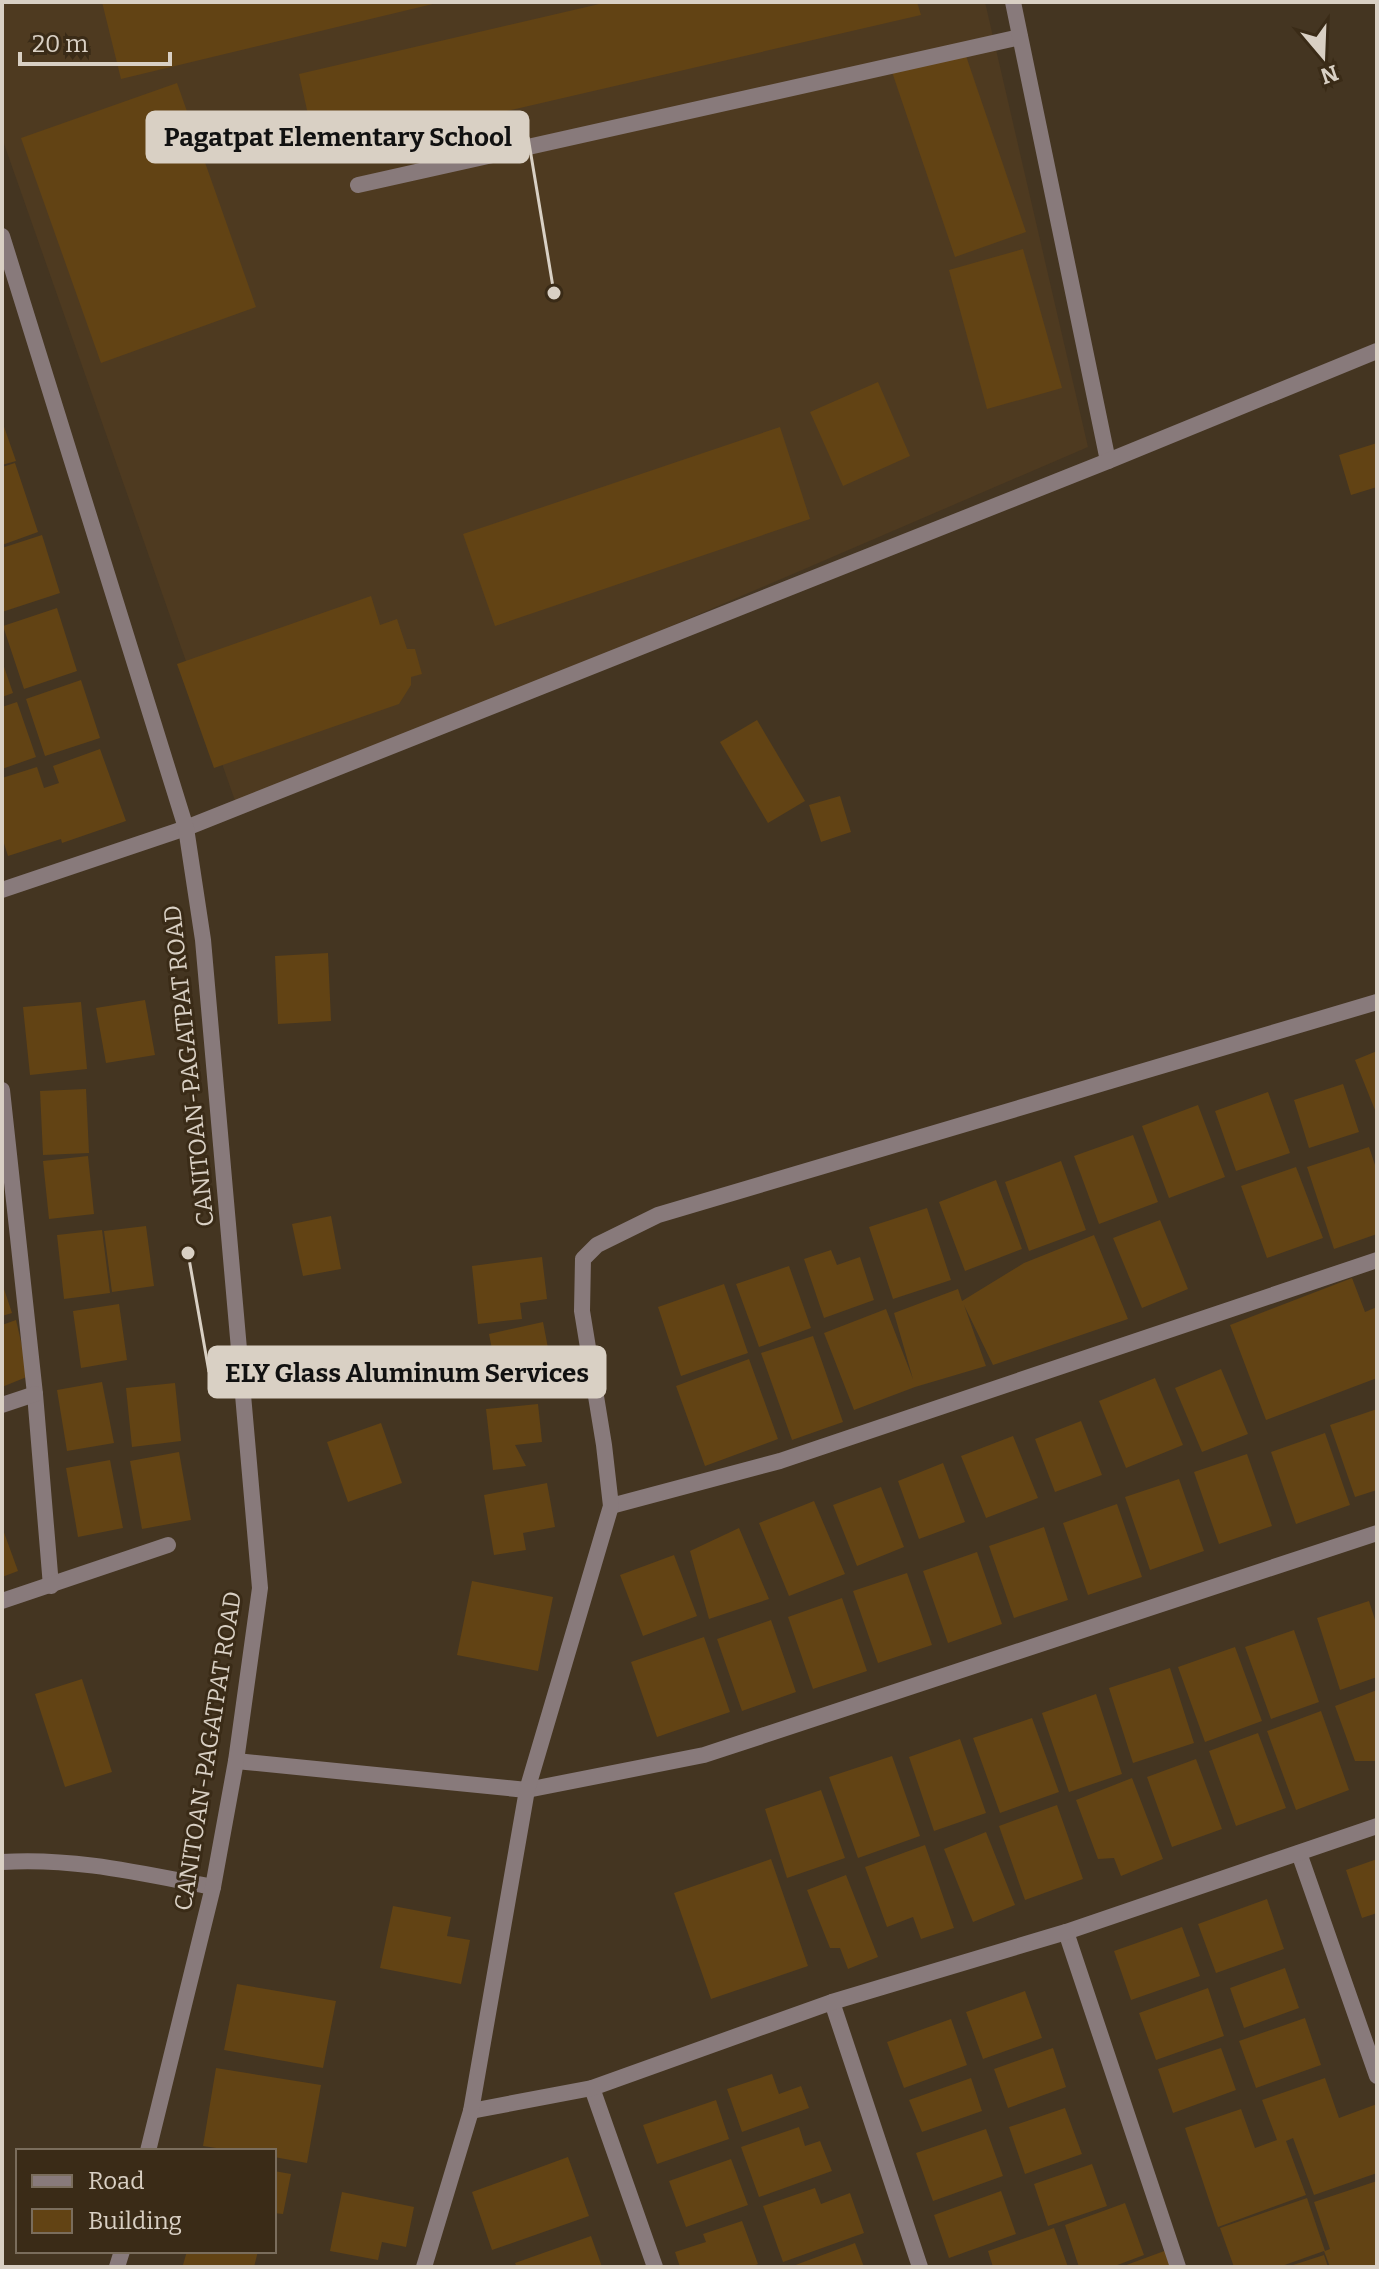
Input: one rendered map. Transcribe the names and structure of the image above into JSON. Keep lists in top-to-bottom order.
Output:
{
  "streets": {
    "street": ["CANITOAN-PAGATPAT ROAD"]
  },
  "places": ["Pagatpat Elementary School", "ELY Glass Aluminum Services"],
  "legend": ["Road", "Building"],
  "scale_bar": "20 m",
  "north": "bottom"
}
